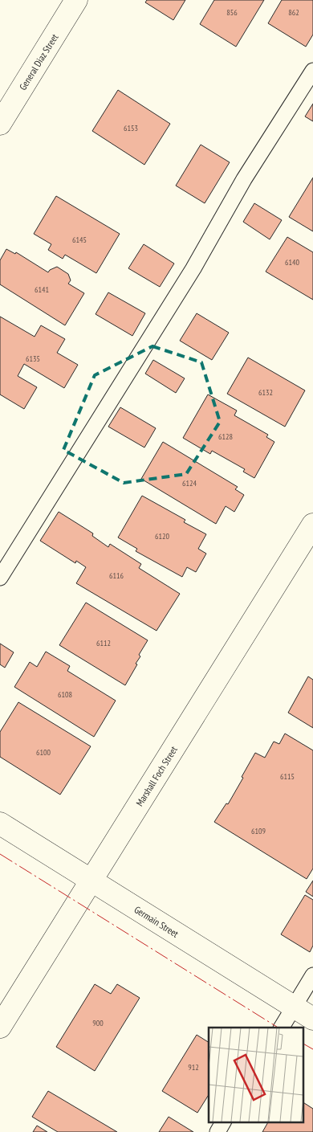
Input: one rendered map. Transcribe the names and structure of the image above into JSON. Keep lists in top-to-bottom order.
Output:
{
  "streets": {
    "street": ["General Diaz Street", "Marshall Foch Street", "Germain Street"]
  },
  "crossings": [
    ["Marshall Foch Street", "Germain Street"]
  ],
  "house_numbers": [
    "856",
    "862",
    "6153",
    "6145",
    "6140",
    "6141",
    "6135",
    "6132",
    "6128",
    "6124",
    "6120",
    "6116",
    "6112",
    "6108",
    "6100",
    "6115",
    "6109",
    "900",
    "912"
  ]
}
